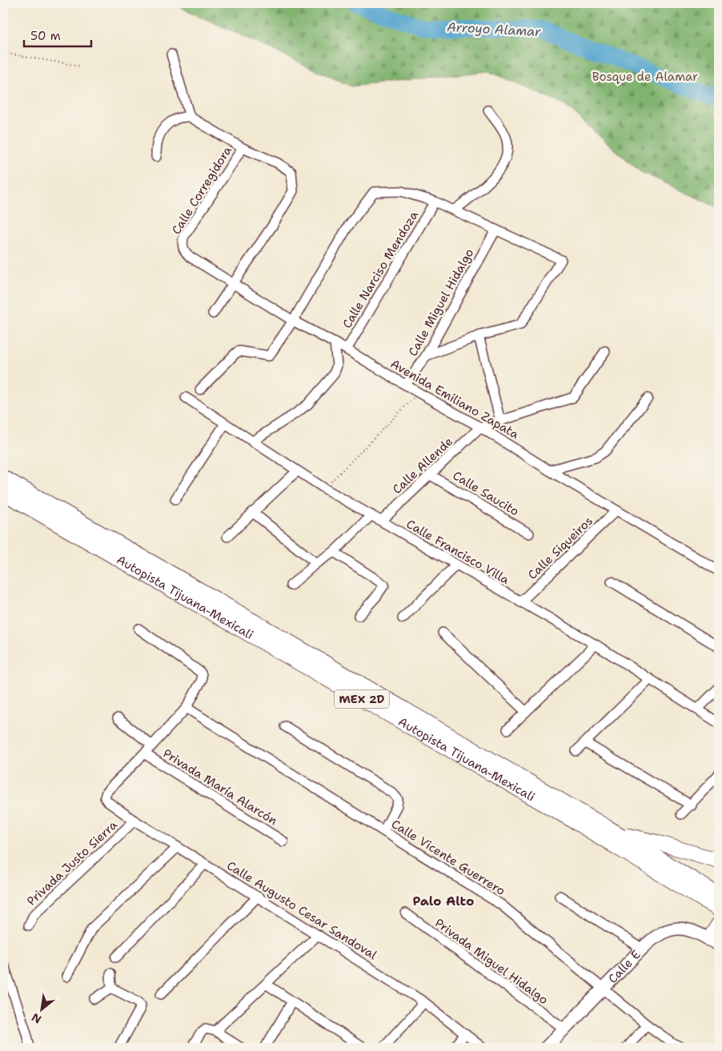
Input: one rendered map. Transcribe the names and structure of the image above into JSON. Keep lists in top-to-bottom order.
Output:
{
  "streets": {
    "highway": ["Autopista Tijuana-Mexicali", "MEX 2D"],
    "main road": ["Calle E"],
    "street": [
      "Calle Corregidora",
      "Calle Narciso Mendoza",
      "Calle Miguel Hidalgo",
      "Avenida Emiliano Zapata",
      "Calle Allende",
      "Calle Saucito",
      "Calle Siqueiros",
      "Calle Francisco Villa",
      "Privada María Alarcón",
      "Calle Vicente Guerrero",
      "Privada Justo Sierra",
      "Calle Augusto Cesar Sandoval",
      "Privada Miguel Hidalgo"
    ]
  },
  "crossings": [
    ["Calle Corregidora", "Avenida Emiliano Zapata"],
    ["Calle Narciso Mendoza", "Avenida Emiliano Zapata"],
    ["Calle Miguel Hidalgo", "Avenida Emiliano Zapata"],
    ["Avenida Emiliano Zapata", "Calle Allende"],
    ["Avenida Emiliano Zapata", "Calle Siqueiros"],
    ["Calle Allende", "Calle Saucito"],
    ["Calle Allende", "Calle Francisco Villa"],
    ["Calle Siqueiros", "Calle Francisco Villa"],
    ["Privada María Alarcón", "Calle Augusto Cesar Sandoval"],
    ["Calle Vicente Guerrero", "Calle E"],
    ["Privada Justo Sierra", "Calle Augusto Cesar Sandoval"],
    ["Privada Miguel Hidalgo", "Calle E"]
  ],
  "districts": ["Palo Alto"],
  "water": ["Arroyo Alamar"],
  "parks": ["Bosque de Alamar"],
  "scale_bar": "50 m",
  "north": "bottom left"
}
